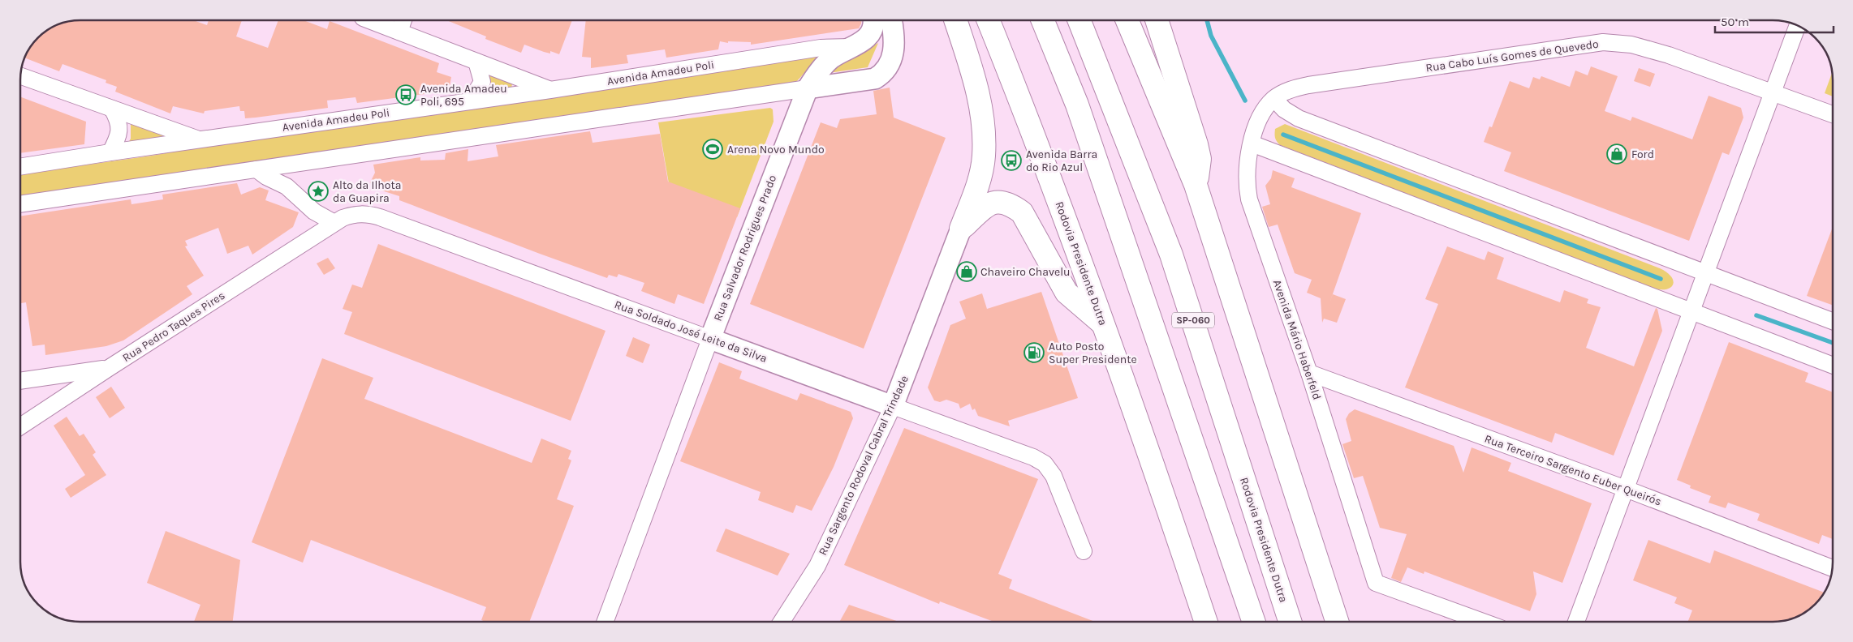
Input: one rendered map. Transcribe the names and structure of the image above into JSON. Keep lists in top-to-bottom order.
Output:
{
  "streets": {
    "highway": ["Rodovia Presidente Dutra", "SP-060"],
    "main road": ["Rua Salvador Rodrigues Prado", "Rua Soldado José Leite da Silva", "Rua Sargento Rodoval Cabral Trindade"],
    "street": [
      "Rua Cabo Luís Gomes de Quevedo",
      "Avenida Amadeu Poli",
      "Rua Pedro Taques Pires",
      "Avenida Mário Haberfeld",
      "Rua Terceiro Sargento Euber Queirós"
    ]
  },
  "crossings": [
    ["Rua Cabo Luís Gomes de Quevedo", "Avenida Mário Haberfeld"],
    ["Avenida Amadeu Poli", "Rua Salvador Rodrigues Prado"],
    ["Rua Salvador Rodrigues Prado", "Rua Soldado José Leite da Silva"],
    ["Rua Pedro Taques Pires", "Rua Soldado José Leite da Silva"],
    ["Rua Soldado José Leite da Silva", "Rua Sargento Rodoval Cabral Trindade"],
    ["Avenida Mário Haberfeld", "Rua Terceiro Sargento Euber Queirós"]
  ],
  "places": {
    "bus stop": ["Avenida Amadeu Poli, 695", "Avenida Barra do Rio Azul"],
    "sports": ["Arena Novo Mundo"],
    "shop": ["Ford", "Chaveiro Chavelu"],
    "place": ["Alto da Ilhota da Guapira"],
    "fuel station": ["Auto Posto Super Presidente"]
  },
  "scale_bar": "50 m"
}
